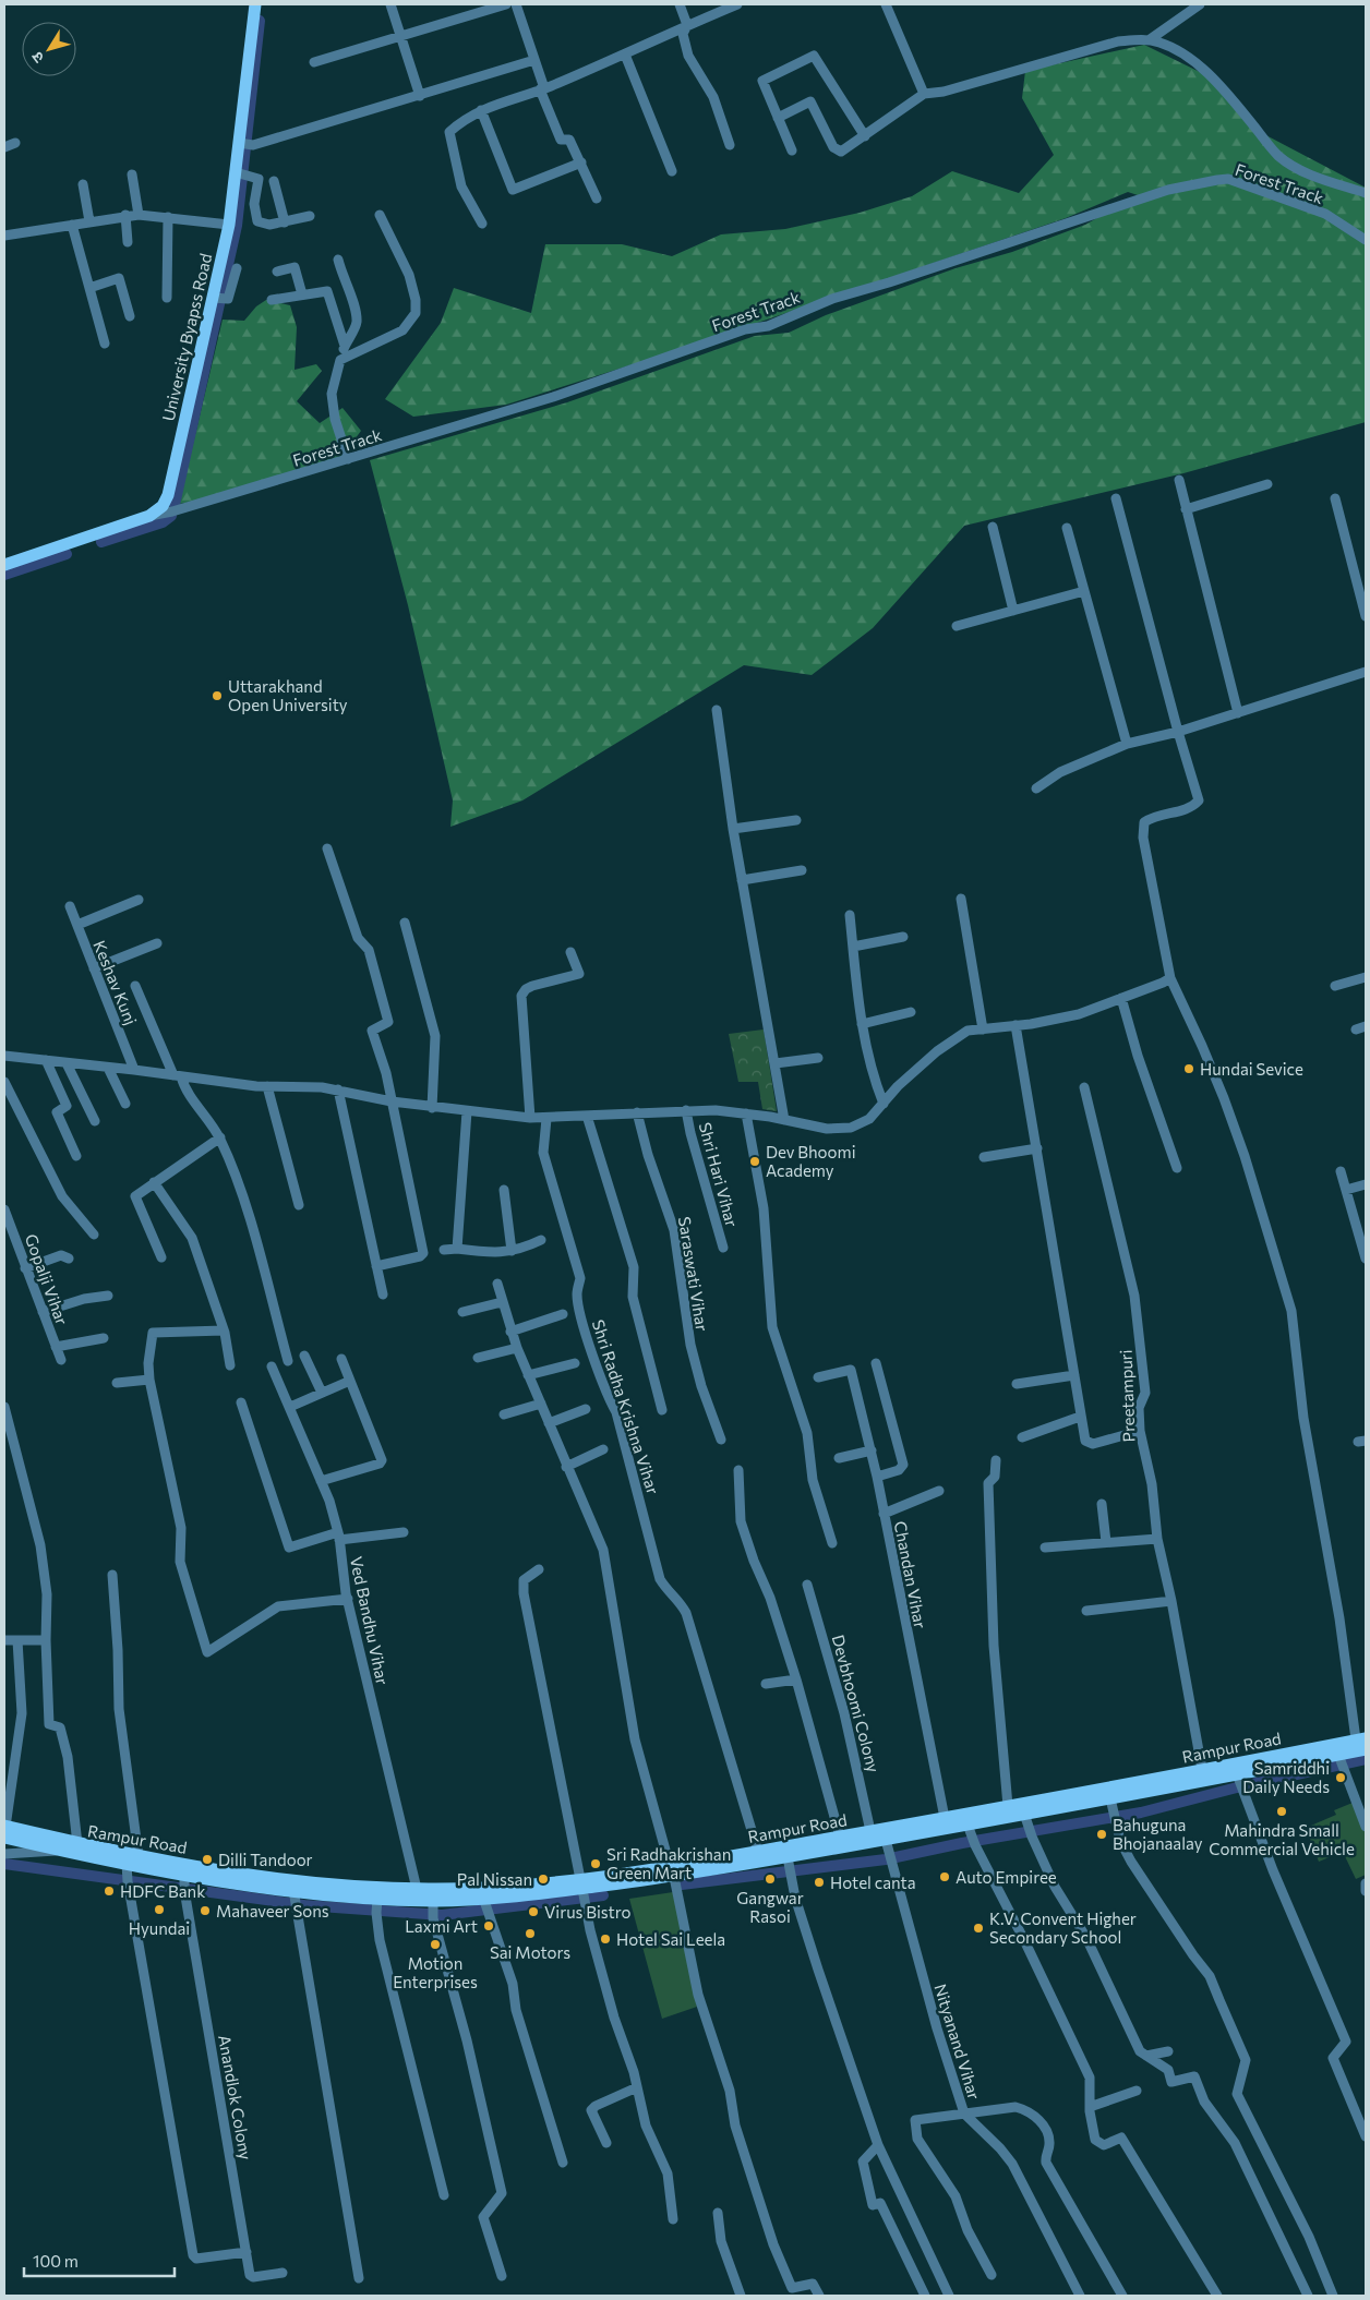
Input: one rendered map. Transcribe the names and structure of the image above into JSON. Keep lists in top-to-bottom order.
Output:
{
  "streets": {
    "main road": ["University Byapss Road", "Rampur Road"],
    "street": [
      "Forest Track",
      "Keshav Kunj",
      "Shri Hari Vihar",
      "Saraswati Vihar",
      "Gopalji Vihar",
      "Preetampuri",
      "Shri Radha Krishna Vihar",
      "Chandan Vihar",
      "Ved Bandhu Vihar",
      "Devbhoomi Colony",
      "Nityanand Vihar",
      "Anandlok Colony"
    ]
  },
  "crossings": [
    ["Forest Track", "University Byapss Road"],
    ["Preetampuri", "Rampur Road"],
    ["Shri Radha Krishna Vihar", "Rampur Road"],
    ["Chandan Vihar", "Rampur Road"],
    ["Ved Bandhu Vihar", "Rampur Road"],
    ["Devbhoomi Colony", "Rampur Road"]
  ],
  "places": [
    "Uttarakhand Open University",
    "Hundai Sevice",
    "Dev Bhoomi Academy",
    "Samriddhi Daily Needs",
    "Mahindra Small Commercial Vehicle",
    "Bahuguna Bhojanaalay",
    "Dilli Tandoor",
    "Sri Radhakrishan Green Mart",
    "Auto Empiree",
    "Pal Nissan",
    "Gangwar Rasoi",
    "Hotel canta",
    "HDFC Bank",
    "Hyundai",
    "Mahaveer Sons",
    "Virus Bistro",
    "Laxmi Art",
    "K.V. Convent Higher Secondary School",
    "Sai Motors",
    "Hotel Sai Leela",
    "Motion Enterprises"
  ],
  "scale_bar": "100 m",
  "north": "bottom left"
}
